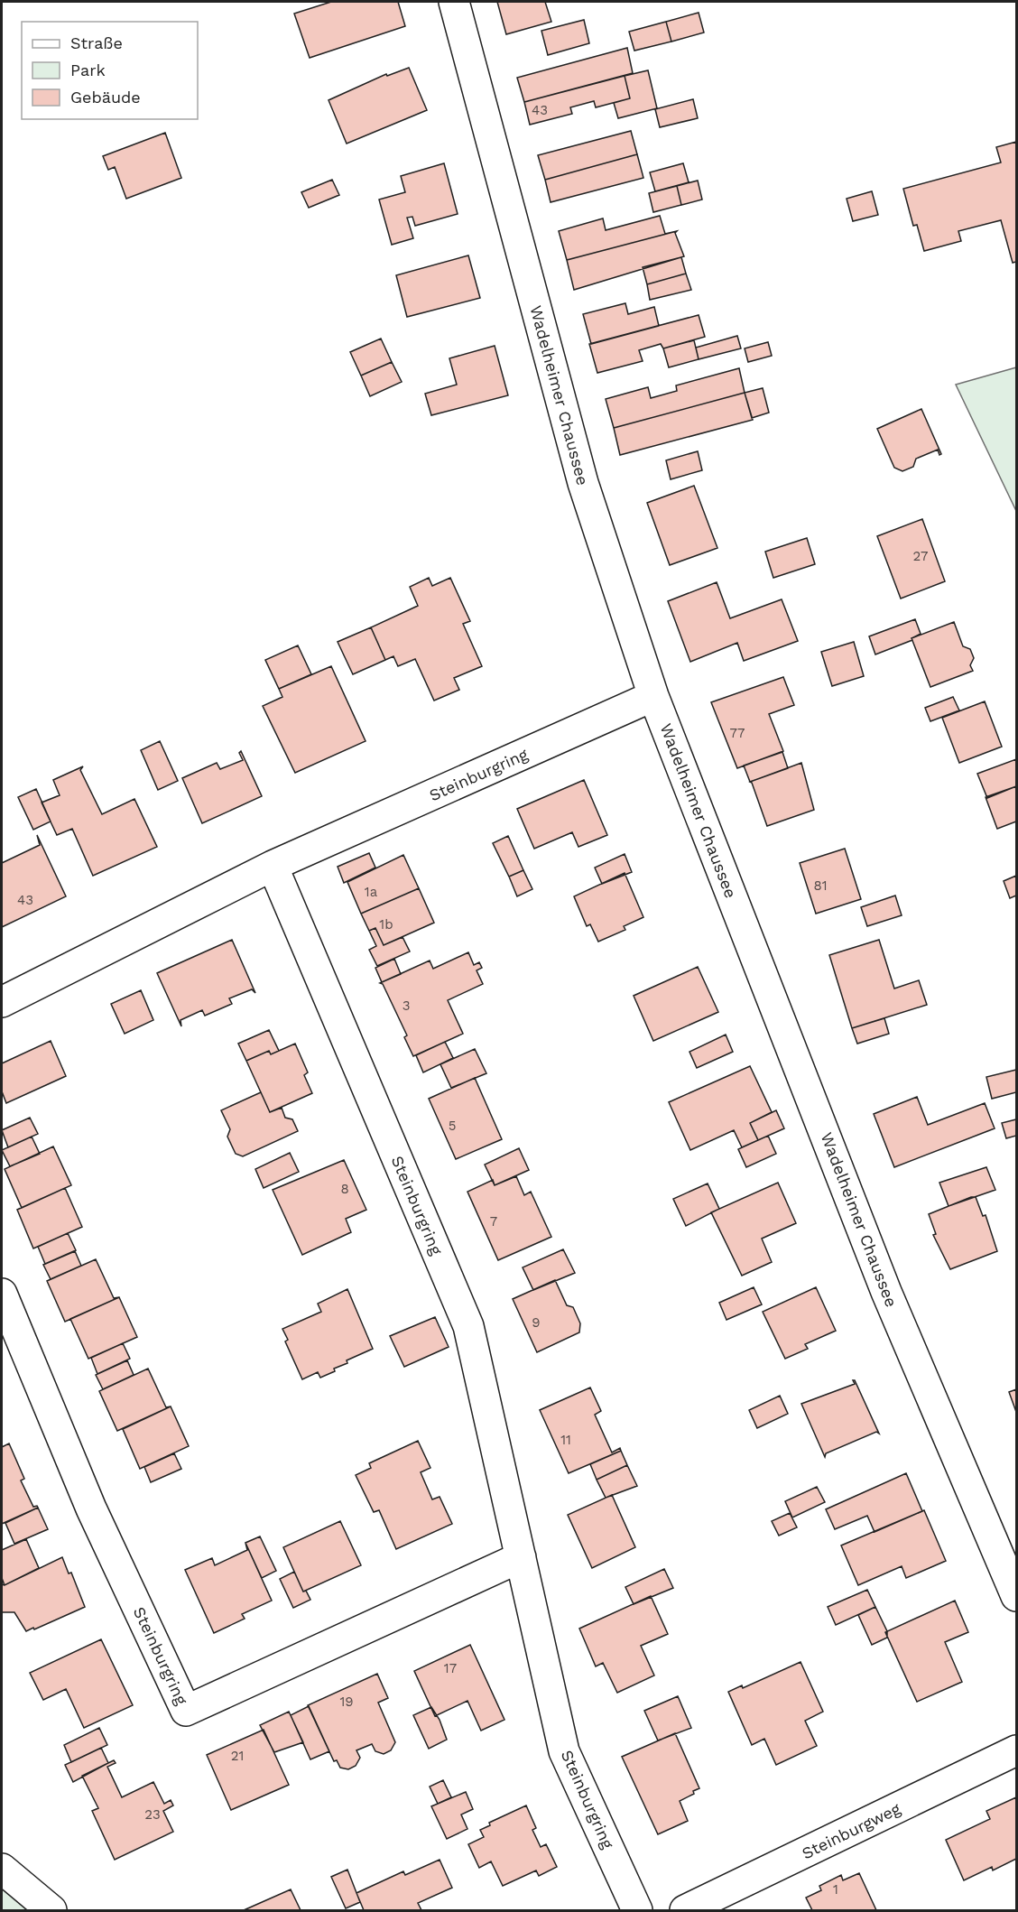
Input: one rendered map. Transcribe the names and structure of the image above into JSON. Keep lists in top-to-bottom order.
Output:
{
  "streets": {
    "street": ["Wadelheimer Chaussee", "Steinburgring", "Steinburgweg"]
  },
  "crossings": [
    ["Wadelheimer Chaussee", "Steinburgring"]
  ],
  "house_numbers": [
    "43",
    "27",
    "77",
    "81",
    "1a",
    "43",
    "1b",
    "3",
    "5",
    "8",
    "7",
    "9",
    "11",
    "17",
    "19",
    "21",
    "23",
    "1"
  ],
  "legend": ["Straße", "Park", "Gebäude"]
}
